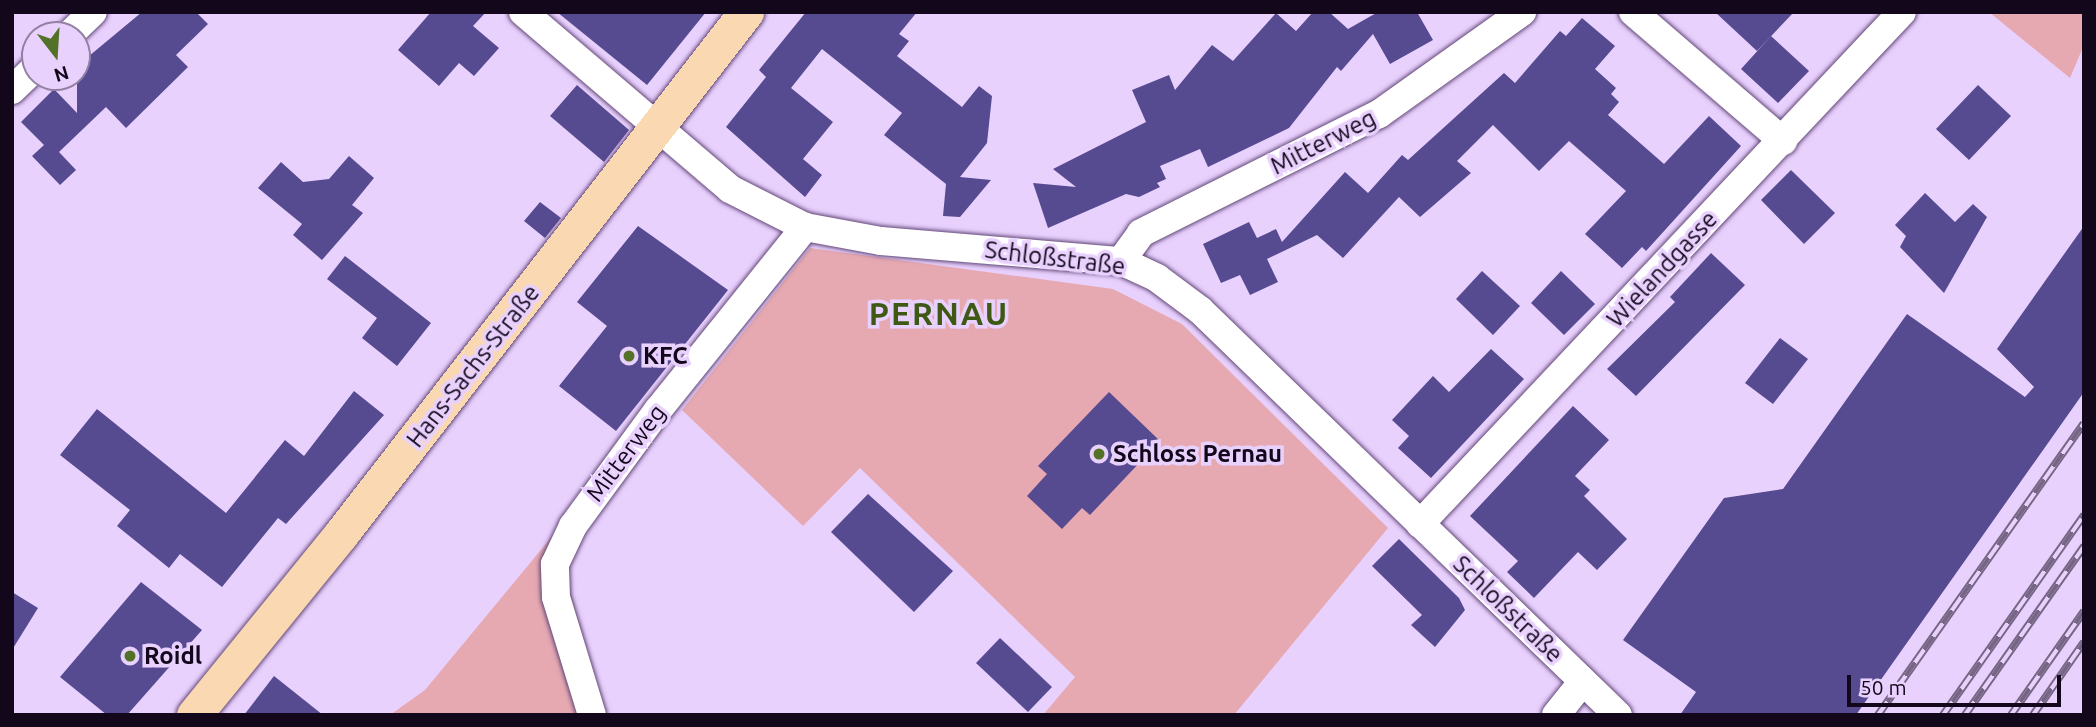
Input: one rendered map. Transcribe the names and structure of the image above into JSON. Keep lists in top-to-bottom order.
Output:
{
  "streets": {
    "main road": ["Hans-Sachs-Straße"],
    "street": ["Mitterweg", "Schloßstraße", "Wielandgasse"]
  },
  "crossings": [
    ["Mitterweg", "Schloßstraße"],
    ["Schloßstraße", "Wielandgasse"],
    ["Schloßstraße", "Hans-Sachs-Straße"]
  ],
  "districts": ["PERNAU"],
  "places": ["KFC", "Schloss Pernau", "Roidl"],
  "scale_bar": "50 m",
  "north": "bottom"
}
